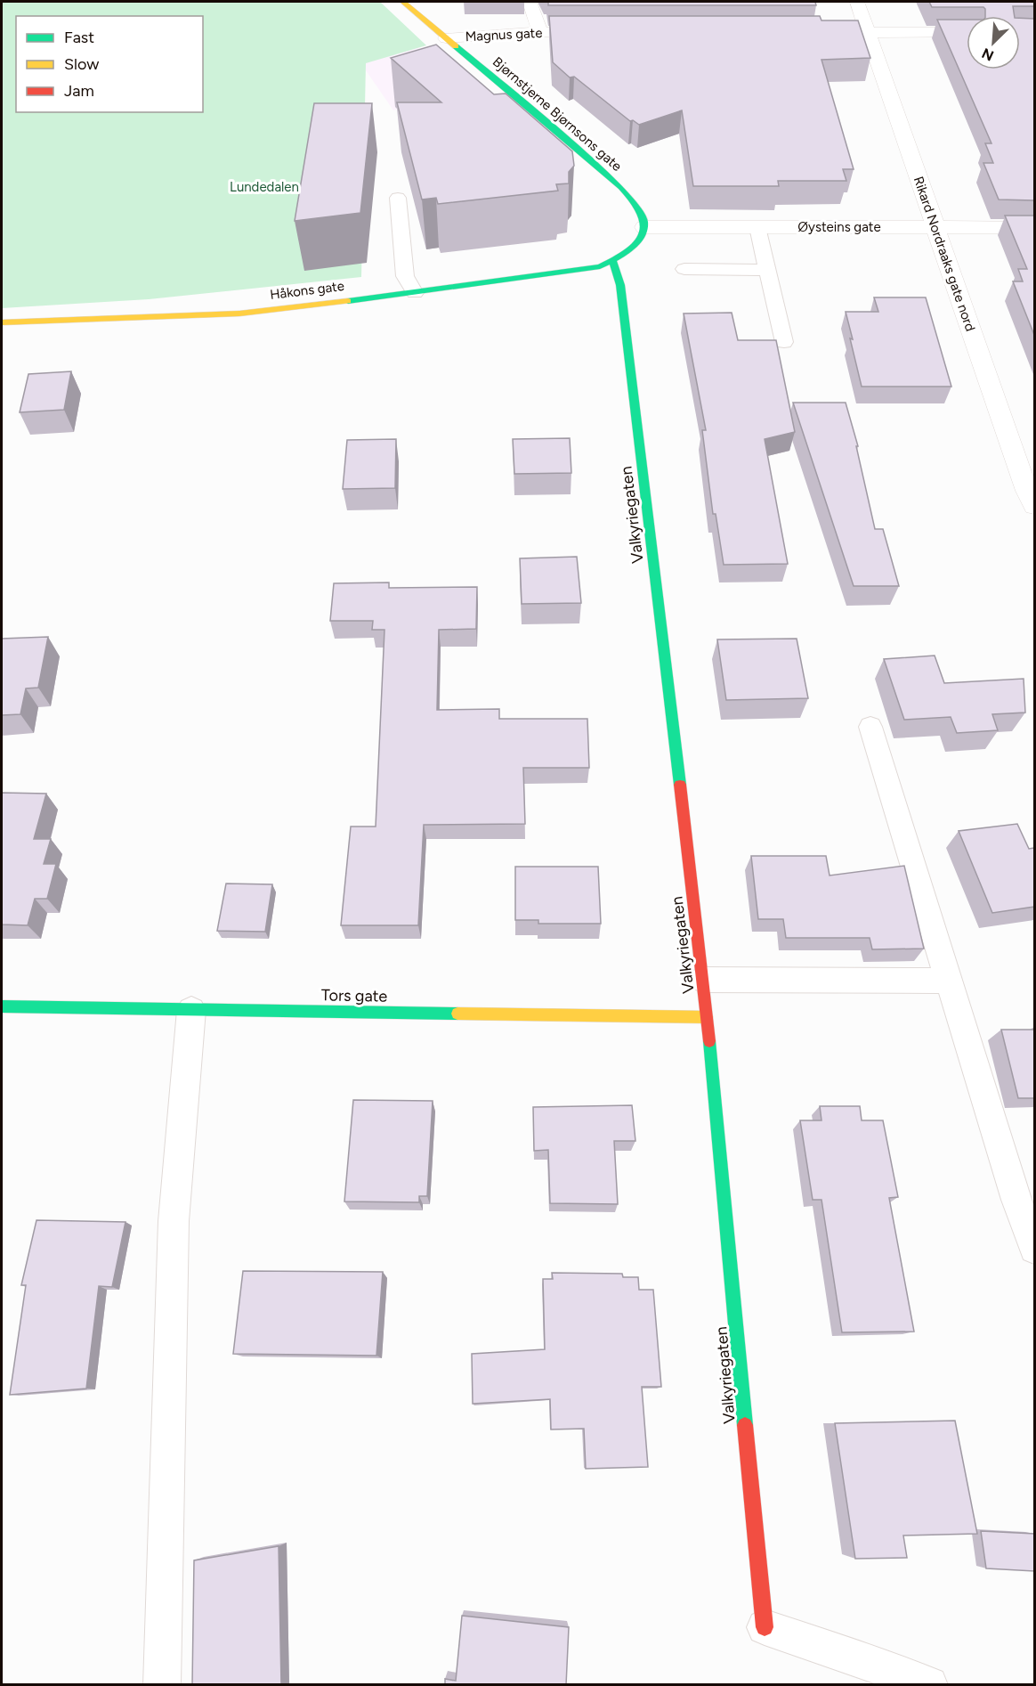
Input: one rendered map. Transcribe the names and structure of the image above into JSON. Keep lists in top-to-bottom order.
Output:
{
  "streets": {
    "street": [
      "Magnus gate",
      "Bjørnstjerne Bjørnsons gate",
      "Øysteins gate",
      "Rikard Nordraaks gate nord",
      "Håkons gate",
      "Valkyriegaten",
      "Tors gate"
    ]
  },
  "crossings": [
    ["Magnus gate", "Bjørnstjerne Bjørnsons gate"],
    ["Bjørnstjerne Bjørnsons gate", "Øysteins gate"],
    ["Øysteins gate", "Rikard Nordraaks gate nord"],
    ["Håkons gate", "Valkyriegaten"],
    ["Valkyriegaten", "Tors gate"]
  ],
  "parks": ["Lundedalen"],
  "legend": ["Fast", "Slow", "Jam"],
  "north": "bottom left"
}
